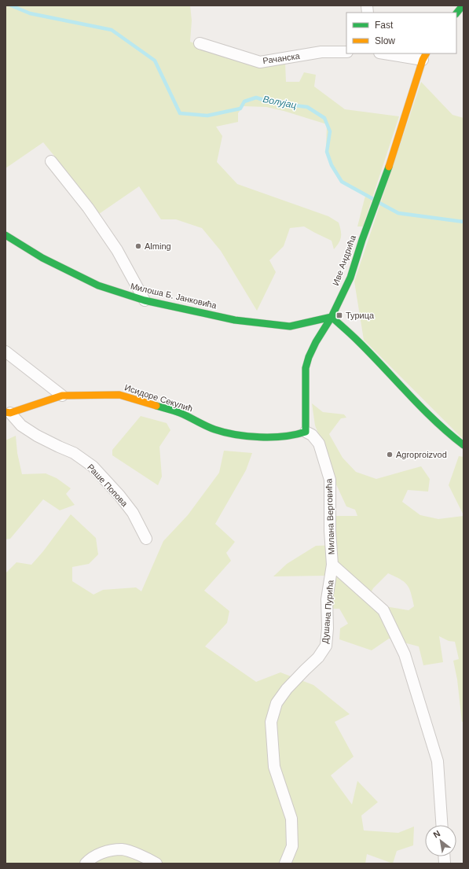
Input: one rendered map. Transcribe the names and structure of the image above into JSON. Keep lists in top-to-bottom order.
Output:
{
  "streets": {
    "street": [
      "Рачанска",
      "Иве Андрића",
      "Милоша Б. Јанковића",
      "Исидоре Секулић",
      "Раше Попова",
      "Милана Верговића",
      "Душана Пурића"
    ]
  },
  "crossings": [
    ["Иве Андрића", "Милоша Б. Јанковића"],
    ["Исидоре Секулић", "Раше Попова"],
    ["Исидоре Секулић", "Милана Верговића"],
    ["Милана Верговића", "Душана Пурића"]
  ],
  "water": ["Волујац"],
  "places": {
    "other": ["Alming", "Agroproizvod"],
    "transit": ["Турица"]
  },
  "legend": ["Fast", "Slow"],
  "north": "top left"
}
